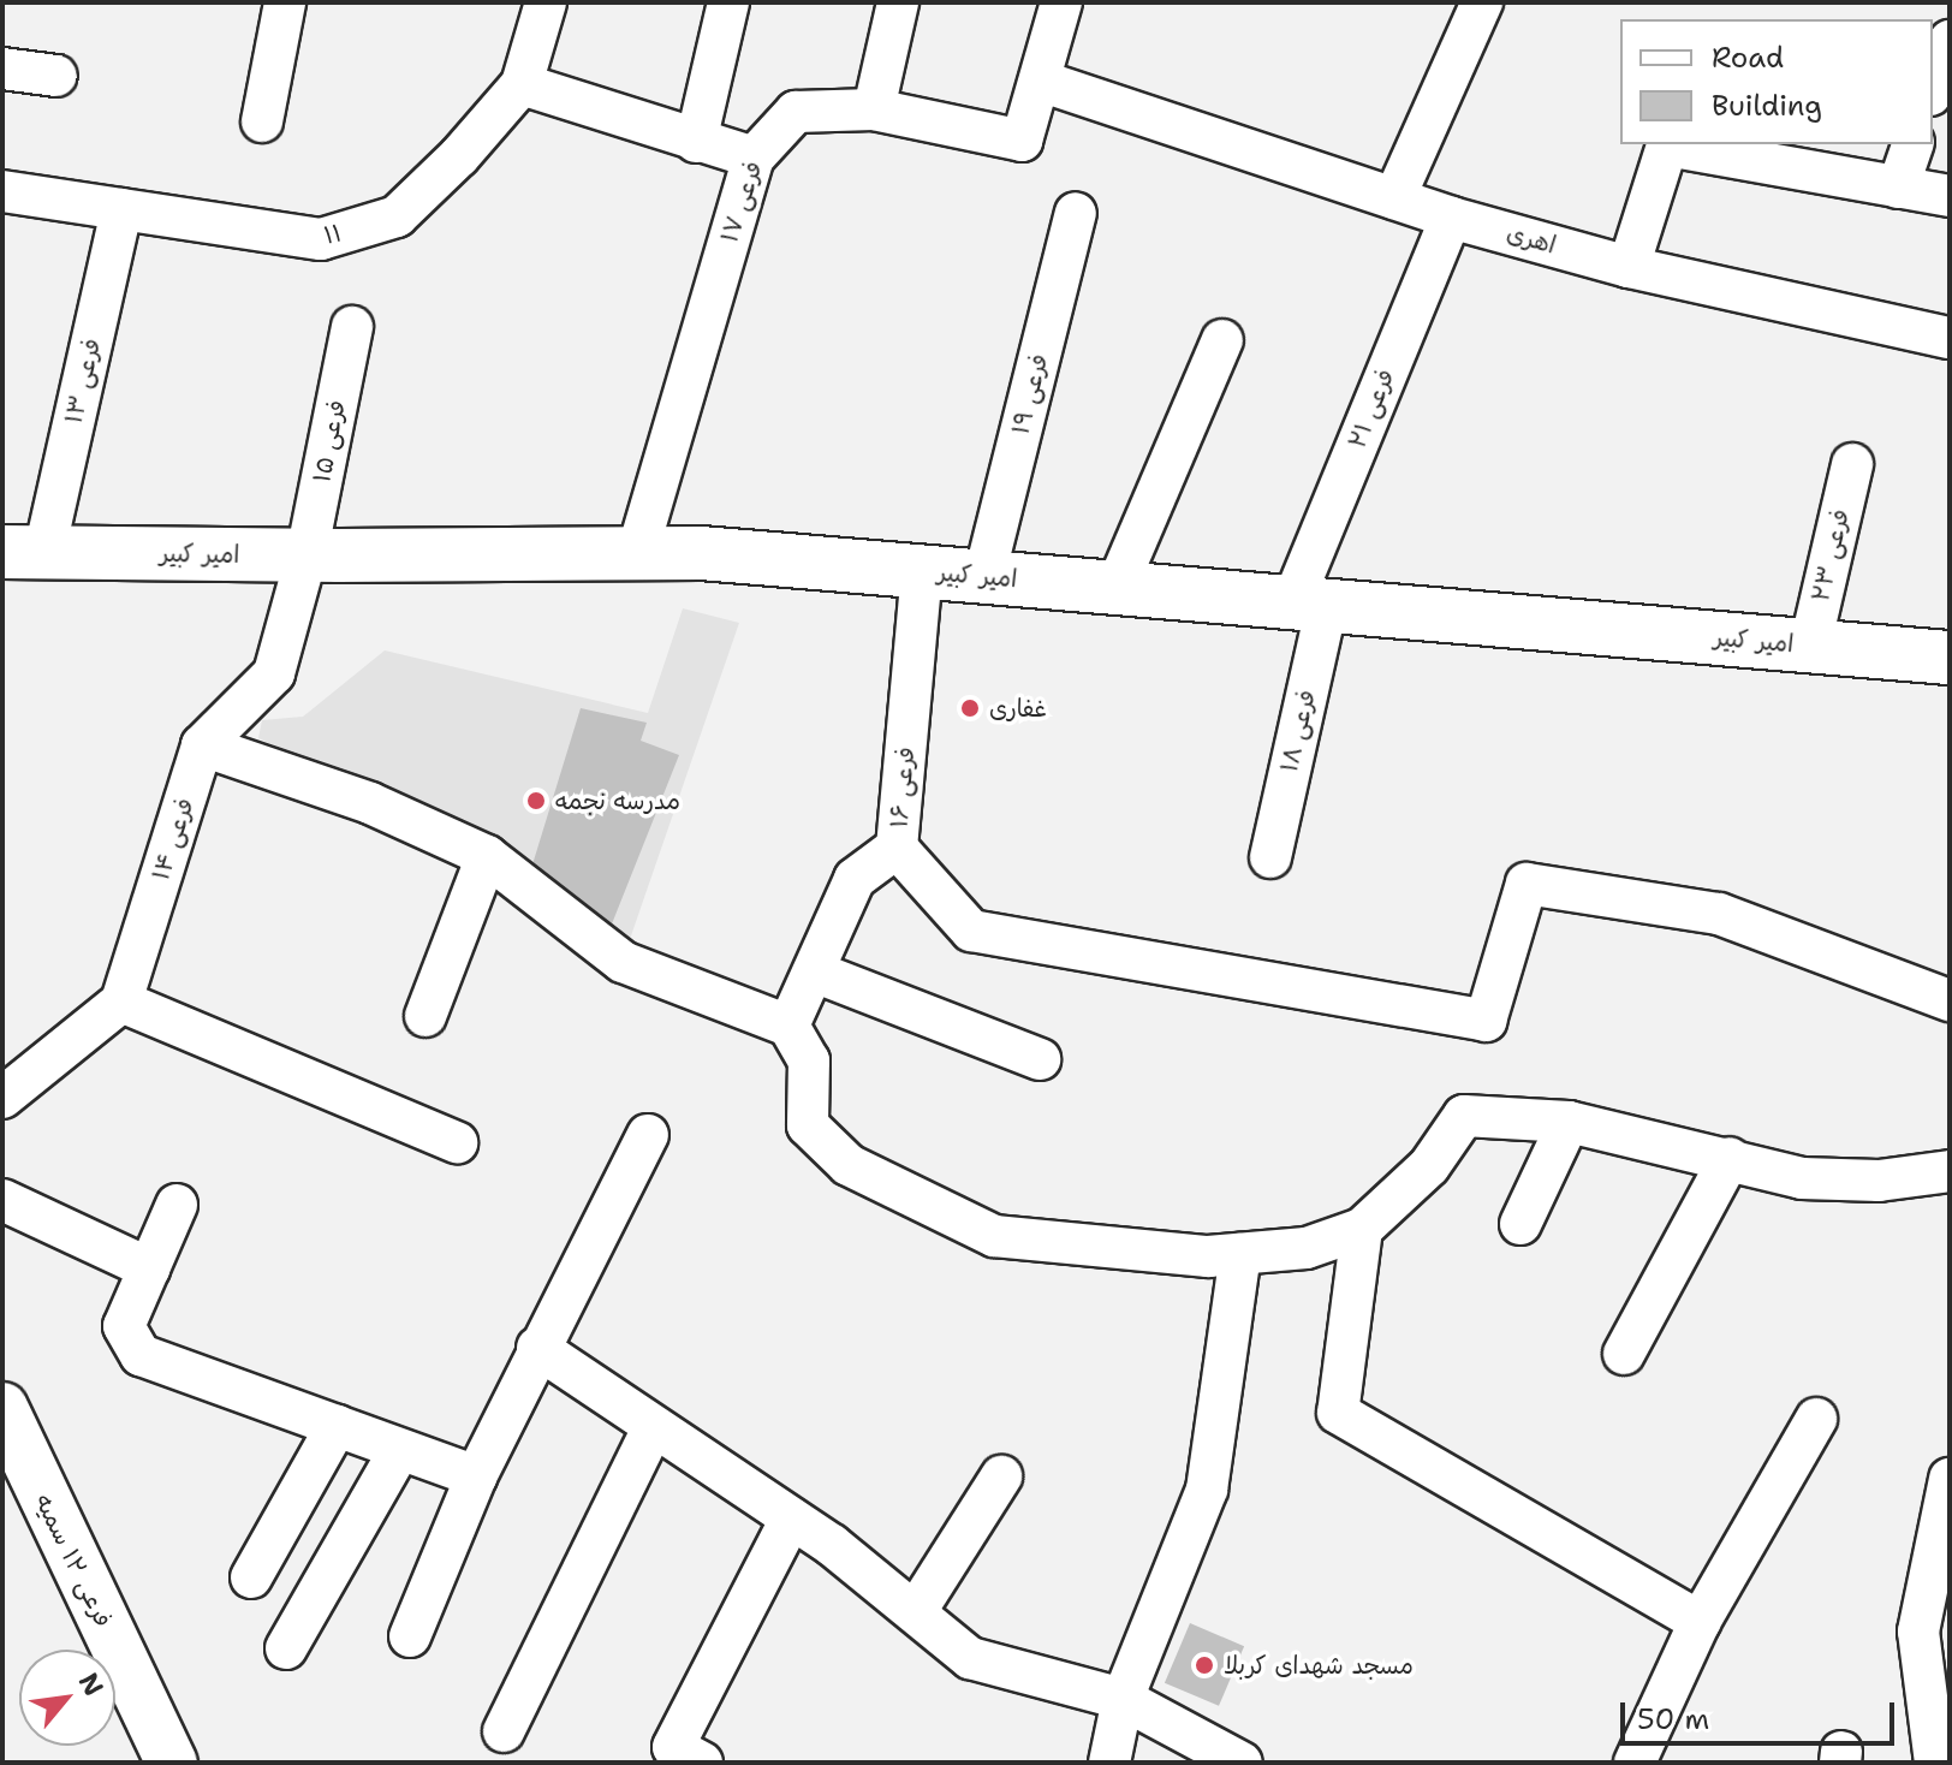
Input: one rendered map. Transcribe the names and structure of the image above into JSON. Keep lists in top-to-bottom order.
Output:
{
  "streets": {
    "main road": ["امیر کبیر"],
    "street": [
      "فرعی ۱۷",
      "۱۱",
      "اهری",
      "فرعی ۱۳",
      "فرعی ۱۹",
      "فرعی ۲۱",
      "فرعی ۱۵",
      "فرعی ۲۳",
      "فرعی ۱۸",
      "فرعی ۱۶",
      "فرعی ۱۴",
      "فرعی ۱۲ سمیه"
    ]
  },
  "crossings": [
    ["فرعی ۱۷", "اهری"],
    ["فرعی ۱۷", "امیر کبیر"],
    ["۱۱", "فرعی ۱۳"],
    ["اهری", "فرعی ۲۱"],
    ["فرعی ۱۳", "امیر کبیر"],
    ["فرعی ۱۹", "امیر کبیر"],
    ["فرعی ۲۱", "امیر کبیر"],
    ["فرعی ۲۱", "فرعی ۱۸"],
    ["فرعی ۱۵", "امیر کبیر"],
    ["فرعی ۱۵", "فرعی ۱۴"],
    ["امیر کبیر", "فرعی ۲۳"],
    ["امیر کبیر", "فرعی ۱۸"],
    ["امیر کبیر", "فرعی ۱۶"],
    ["امیر کبیر", "فرعی ۱۴"]
  ],
  "places": ["غفاری", "مدرسه نجمه", "مسجد شهدای کربلا"],
  "legend": ["Road", "Building"],
  "scale_bar": "50 m",
  "north": "top right"
}
